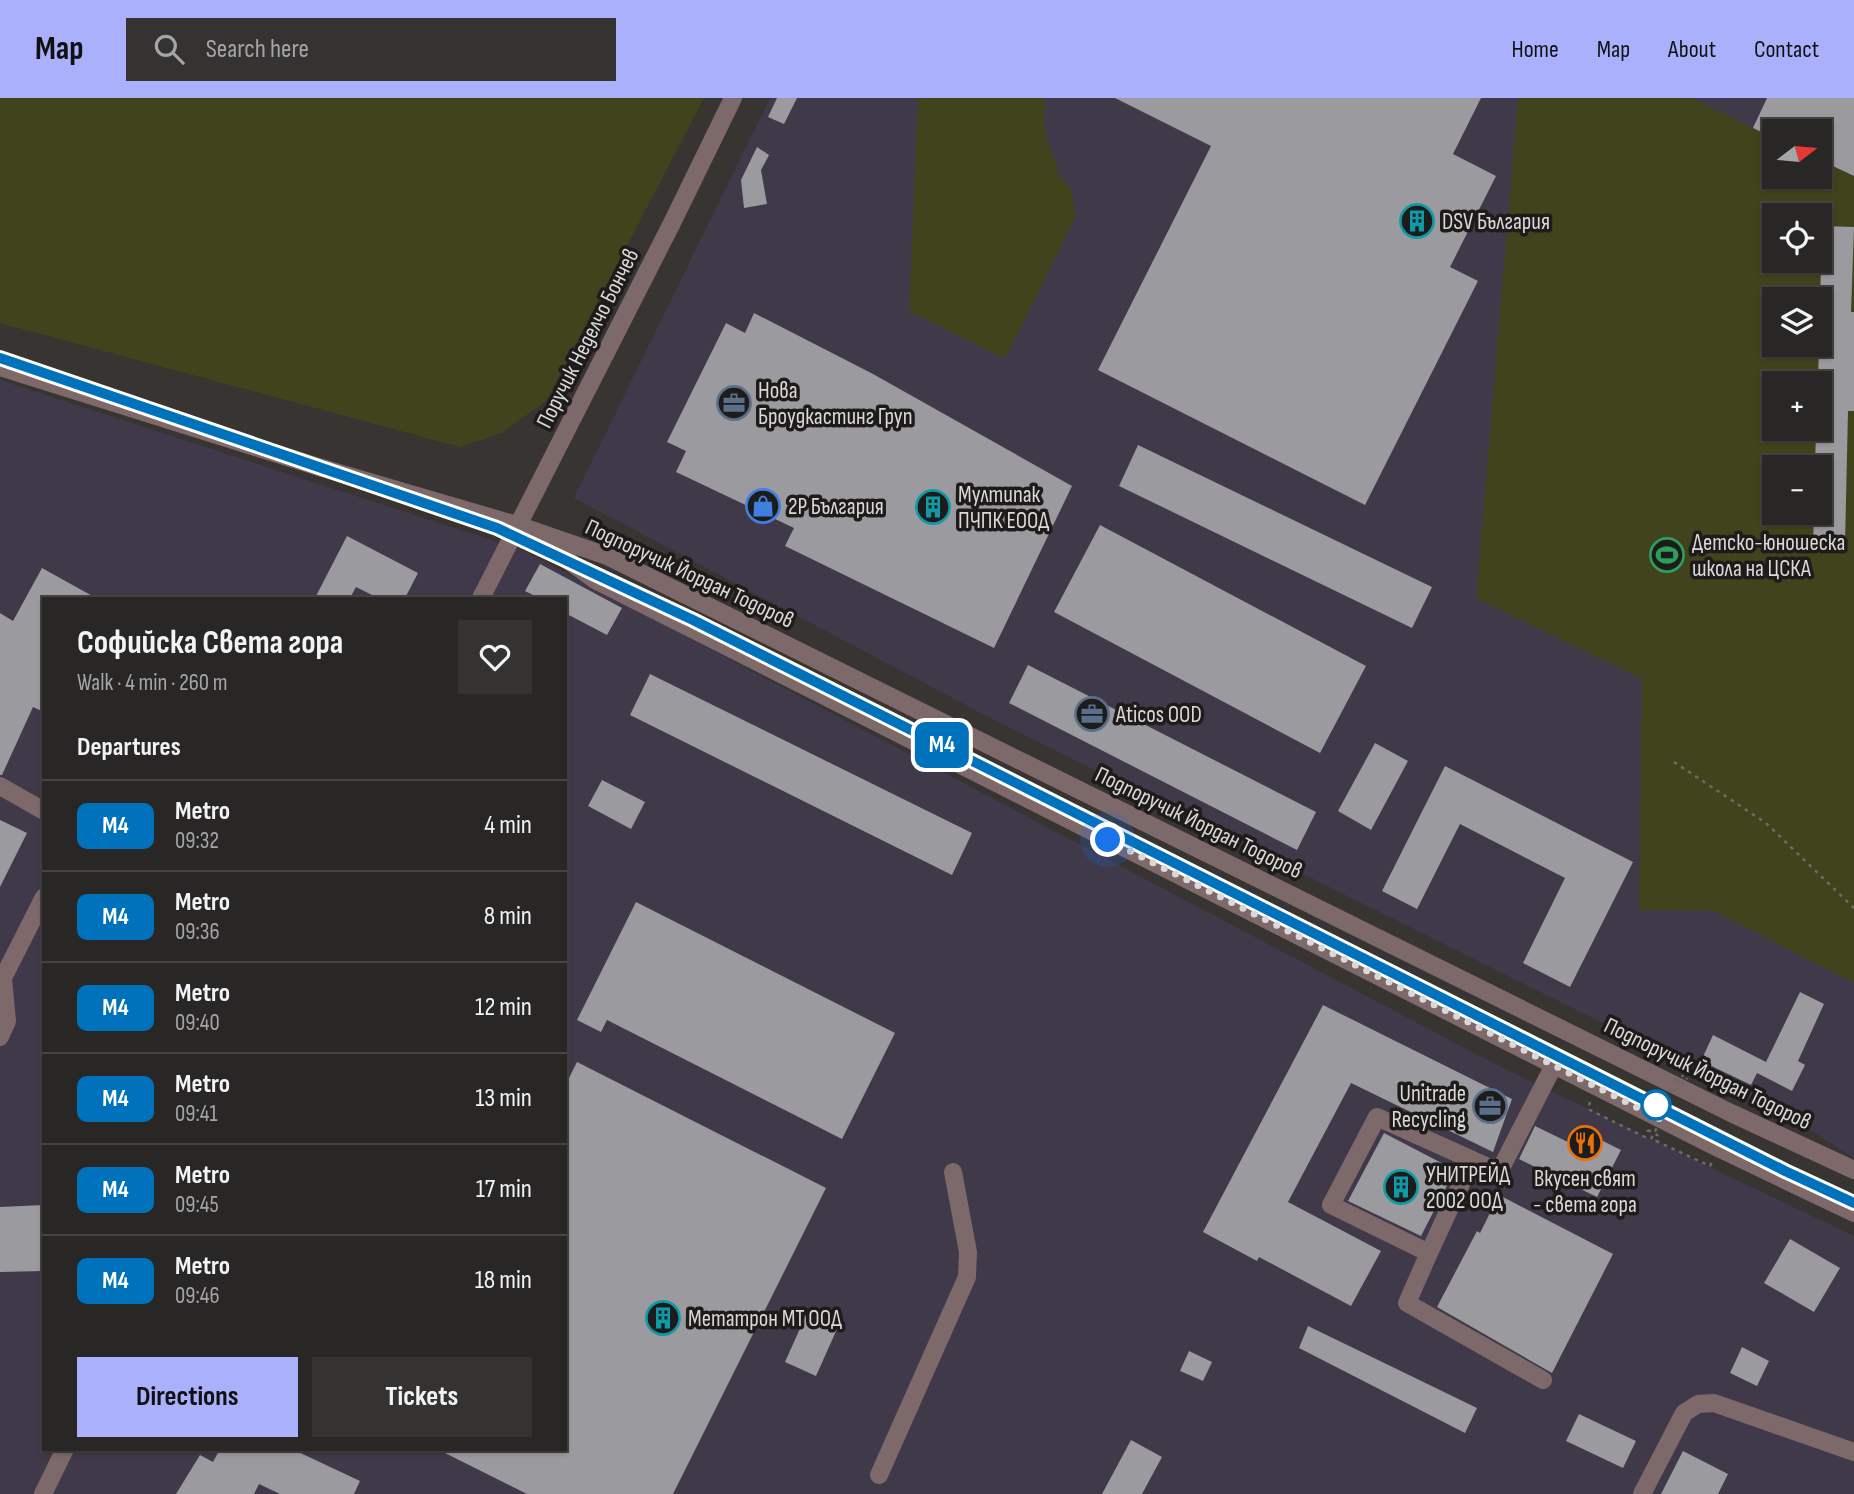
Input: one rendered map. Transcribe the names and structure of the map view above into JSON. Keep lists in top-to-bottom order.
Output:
{
  "streets": {
    "street": ["Поручик Неделчо Бончев", "Подпоручик Йордан Тодоров"]
  },
  "crossings": [
    ["Поручик Неделчо Бончев", "Подпоручик Йордан Тодоров"]
  ],
  "places": {
    "building": [
      "DSV България",
      "Мултипак ПЧПК ЕООД",
      "УНИТРЕЙД 2002 ООД",
      "Метатрон МТ ООД"
    ],
    "office": ["Нова Броудкастинг Груп", "Aticos OOD", "Unitrade Recycling"],
    "shop": ["2Р България"],
    "sports": ["Детско-юношеска школа на ЦСКА"],
    "restaurant": ["Вкусен свят - света гора"]
  },
  "lines": ["metro line M4"],
  "north": "right",
  "page": {
    "header": "Map",
    "search": "Search here",
    "nav": [
      "Home",
      "Map",
      "About",
      "Contact"
    ],
    "on_map": "M4",
    "map_buttons": ["+", "−"],
    "heading": [
      ["Софийска Света гора", "Walk · 4 min · 260 m"],
      "Departures"
    ],
    "list": [
      {
        "mark": "M4",
        "name": "Metro",
        "note": "09:32",
        "value": "4 min"
      },
      {
        "mark": "M4",
        "name": "Metro",
        "note": "09:36",
        "value": "8 min"
      },
      {
        "mark": "M4",
        "name": "Metro",
        "note": "09:40",
        "value": "12 min"
      },
      {
        "mark": "M4",
        "name": "Metro",
        "note": "09:41",
        "value": "13 min"
      },
      {
        "mark": "M4",
        "name": "Metro",
        "note": "09:45",
        "value": "17 min"
      },
      {
        "mark": "M4",
        "name": "Metro",
        "note": "09:46",
        "value": "18 min"
      }
    ],
    "buttons": ["Directions", "Tickets"]
  }
}
